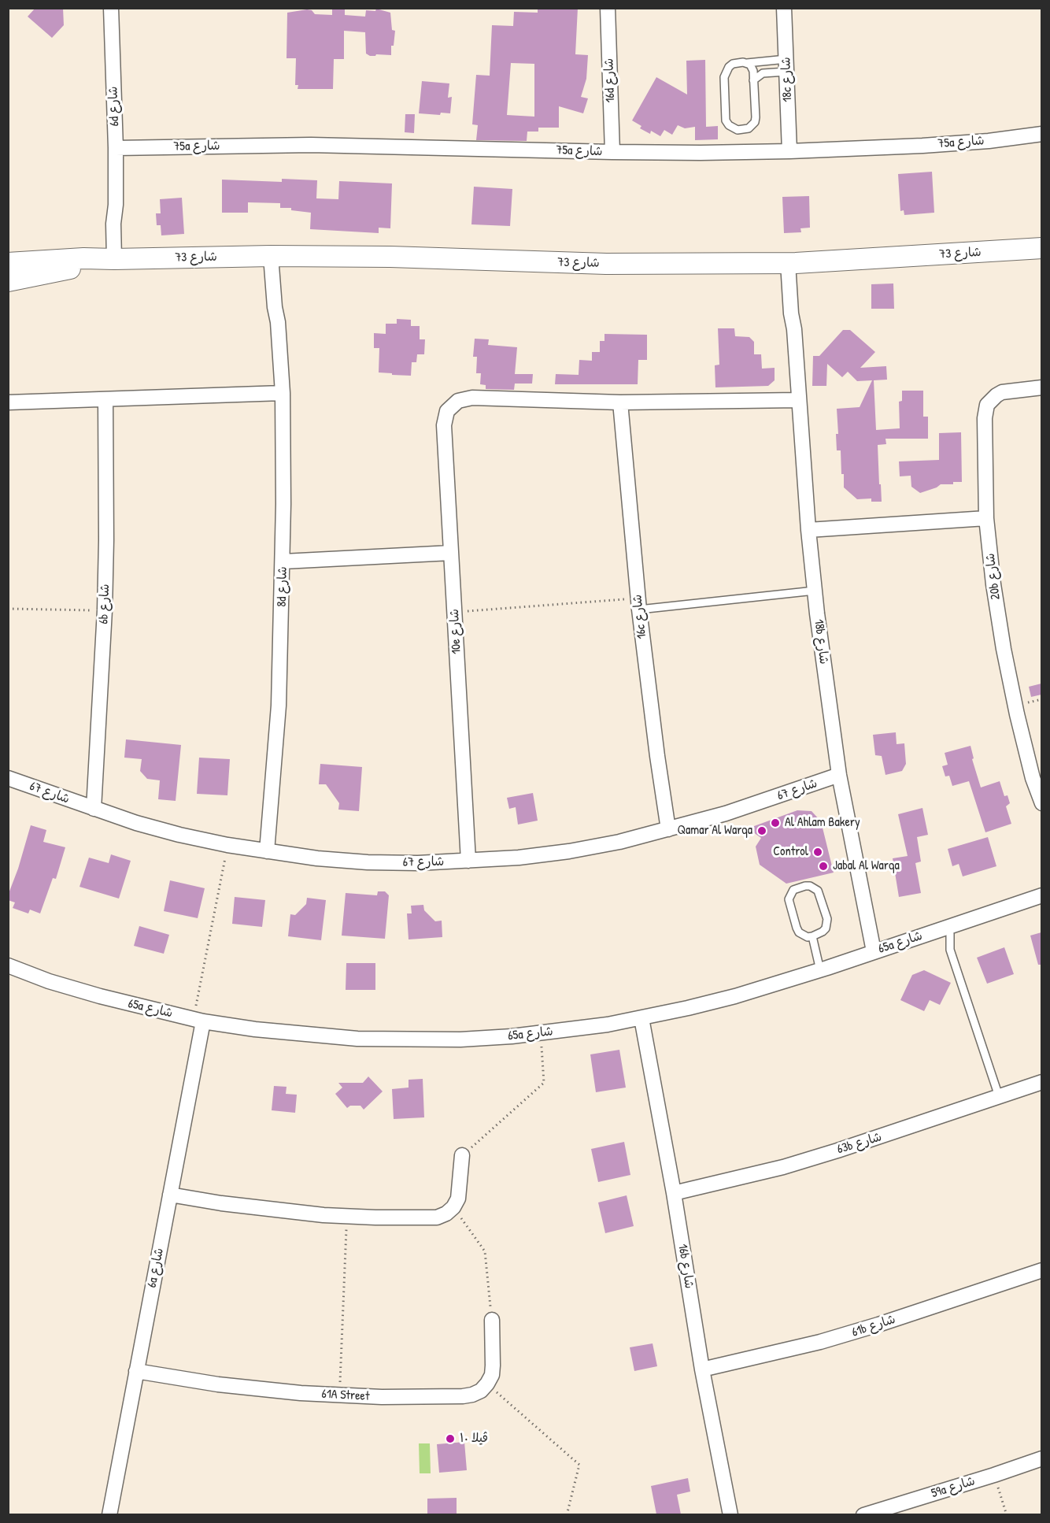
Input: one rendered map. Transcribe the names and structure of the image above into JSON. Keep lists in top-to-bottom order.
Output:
{
  "streets": {
    "street": [
      "18c شارع",
      "16d شارع",
      "6d شارع",
      "75a شارع",
      "شارع 73",
      "20b شارع",
      "8d شارع",
      "6b شارع",
      "16c شارع",
      "10e شارع",
      "18b شارع",
      "شارع 67",
      "65a شارع",
      "63b شارع",
      "16b شارع",
      "6a شارع",
      "61b شارع",
      "61A Street",
      "59a شارع"
    ]
  },
  "crossings": [
    ["18c شارع", "75a شارع"],
    ["16d شارع", "75a شارع"],
    ["6d شارع", "75a شارع"],
    ["6d شارع", "شارع 73"],
    ["شارع 73", "8d شارع"],
    ["شارع 73", "18b شارع"],
    ["8d شارع", "شارع 67"],
    ["6b شارع", "شارع 67"],
    ["16c شارع", "10e شارع"],
    ["16c شارع", "شارع 67"],
    ["10e شارع", "شارع 67"],
    ["18b شارع", "شارع 67"],
    ["18b شارع", "65a شارع"],
    ["65a شارع", "16b شارع"],
    ["65a شارع", "6a شارع"],
    ["63b شارع", "16b شارع"],
    ["16b شارع", "61b شارع"],
    ["6a شارع", "61A Street"]
  ],
  "places": [
    "Al Ahlam Bakery",
    "Qamar Al Warqa",
    "Control",
    "Jabal Al Warqa",
    "ڤيلا ١٠"
  ]
}
